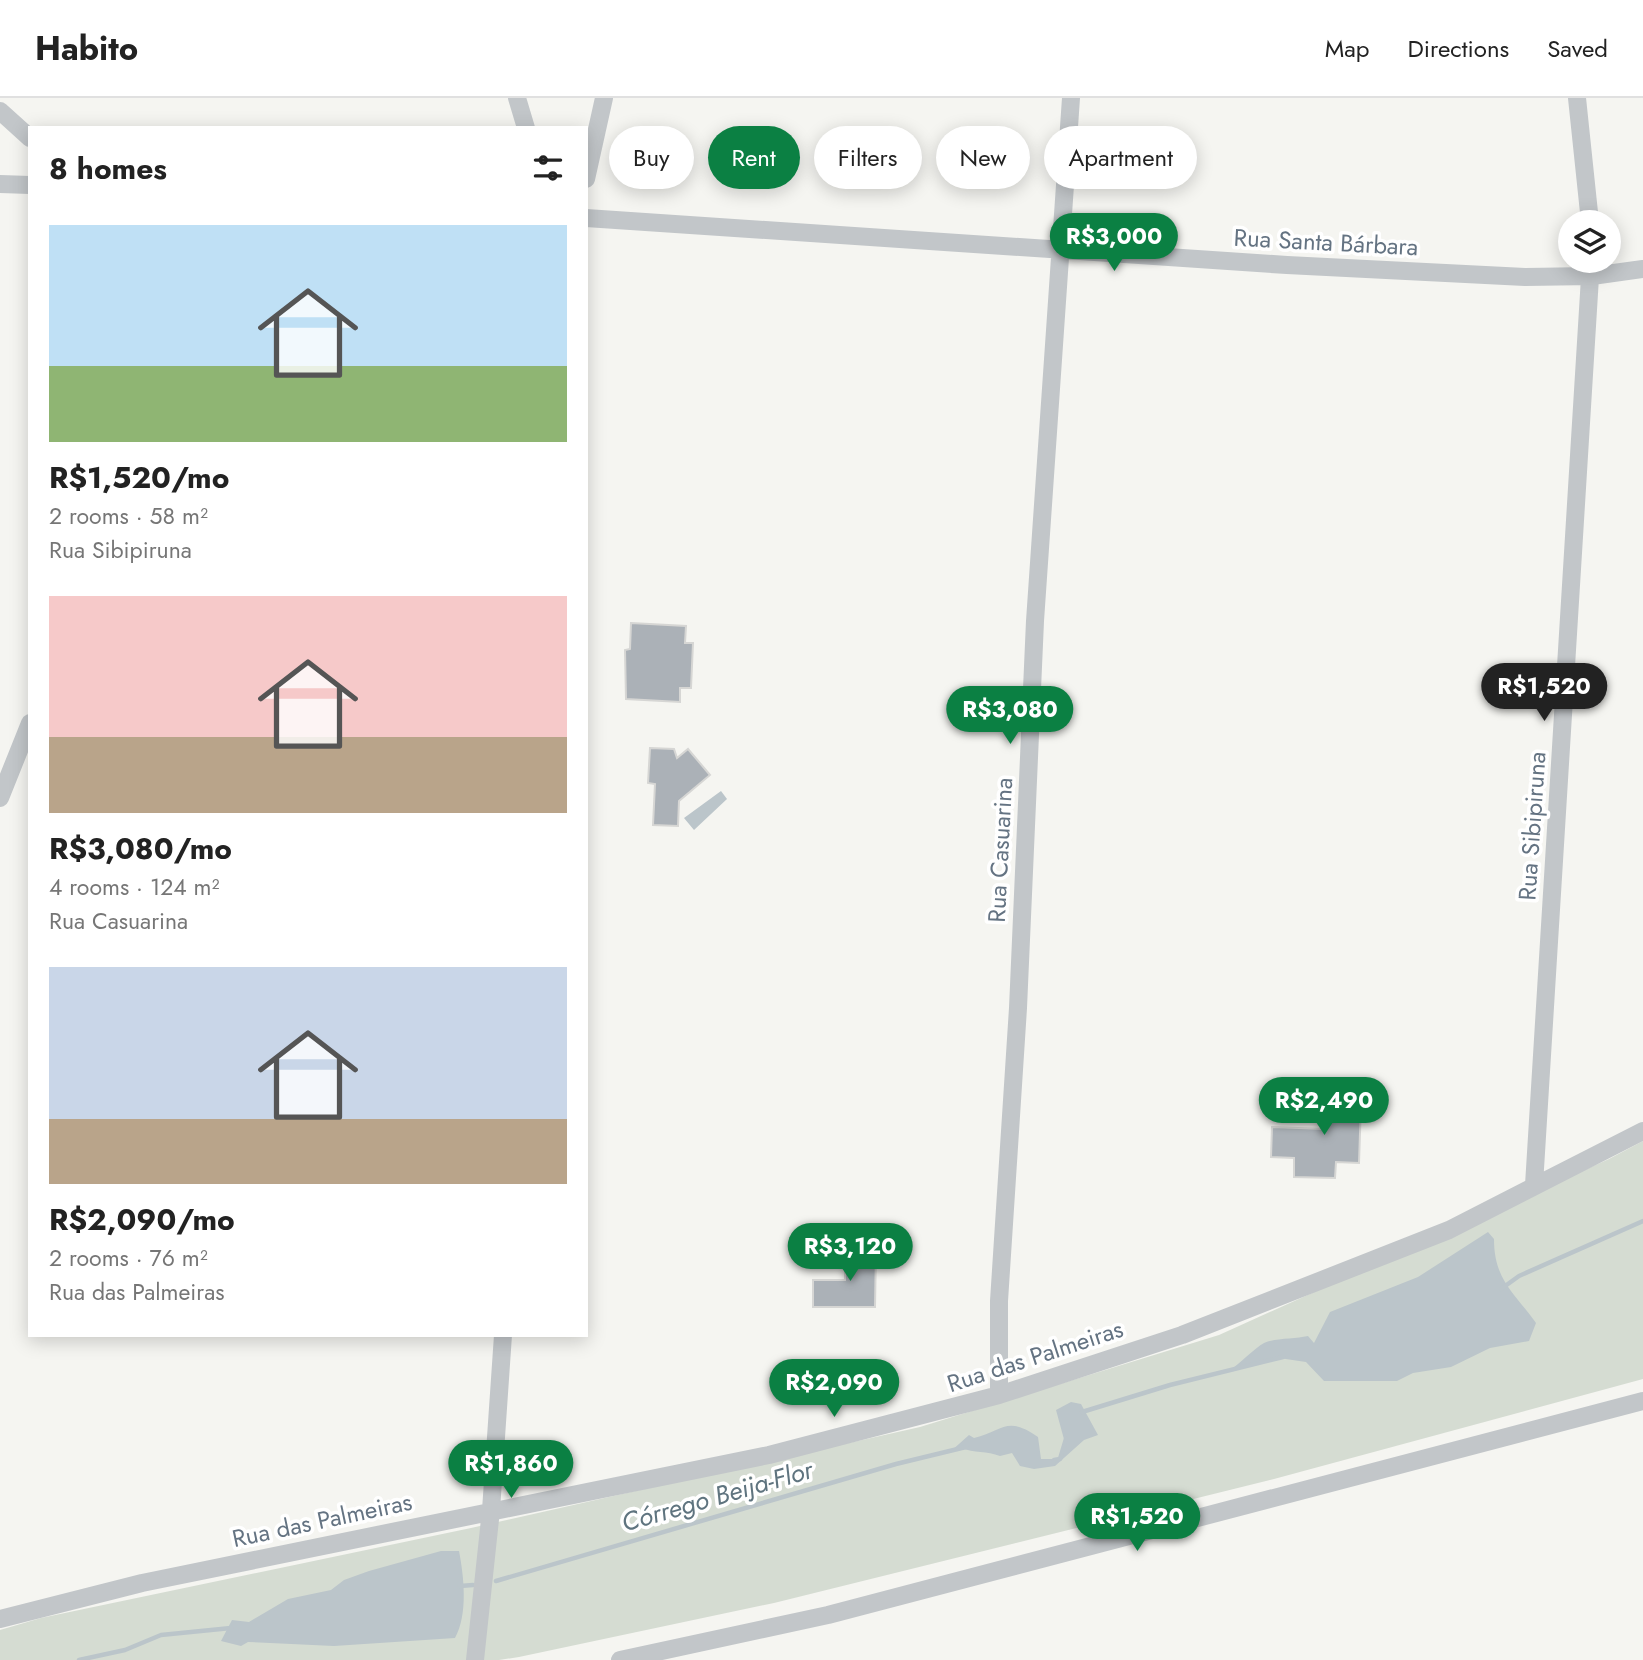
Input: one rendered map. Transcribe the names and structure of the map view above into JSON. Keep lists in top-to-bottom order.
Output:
{
  "streets": {
    "street": [
      "Rua Santa Bárbara",
      "Rua Sibipiruna",
      "Rua Casuarina",
      "Rua das Palmeiras"
    ]
  },
  "crossings": [
    ["Rua Santa Bárbara", "Rua Casuarina"],
    ["Rua Sibipiruna", "Rua das Palmeiras"],
    ["Rua Casuarina", "Rua das Palmeiras"]
  ],
  "water": ["Córrego Beija-Flor"],
  "page": {
    "header": "Habito",
    "nav": ["Map", "Directions", "Saved"],
    "chip": [
      "Buy",
      "Rent",
      "Filters",
      "New",
      "Apartment"
    ],
    "heading": "8 homes",
    "list": [
      {
        "name": "R$1,520/mo",
        "note": "2 rooms · 58 m² · Rua Sibipiruna"
      },
      {
        "name": "R$3,080/mo",
        "note": "4 rooms · 124 m² · Rua Casuarina"
      },
      {
        "name": "R$2,090/mo",
        "note": "2 rooms · 76 m² · Rua das Palmeiras"
      }
    ],
    "price": [
      "R$3,000",
      "R$1,520",
      "R$3,080",
      "R$2,490",
      "R$3,120",
      "R$2,090",
      "R$1,860",
      "R$1,520"
    ]
  }
}
